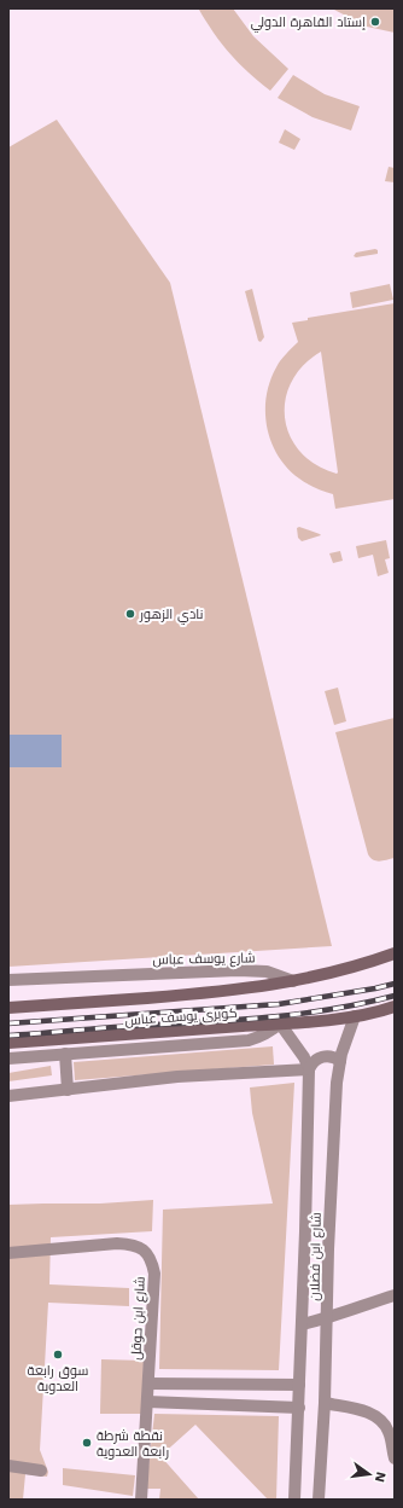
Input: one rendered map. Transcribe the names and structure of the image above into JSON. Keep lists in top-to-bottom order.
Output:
{
  "streets": {
    "main road": ["كوبرى يوسف عباس"],
    "street": ["شارع يوسف عباس", "شارع ابن فضلان", "شارع ابن حوقل"]
  },
  "crossings": [
    ["شارع يوسف عباس", "كوبرى يوسف عباس"],
    ["كوبرى يوسف عباس", "شارع ابن فضلان"]
  ],
  "places": [
    "إستاد القاهرة الدولي",
    "نادي الزهور",
    "سوق رابعة العدوية",
    "نقطة شرطة رابعة العدوية"
  ],
  "north": "right"
}
